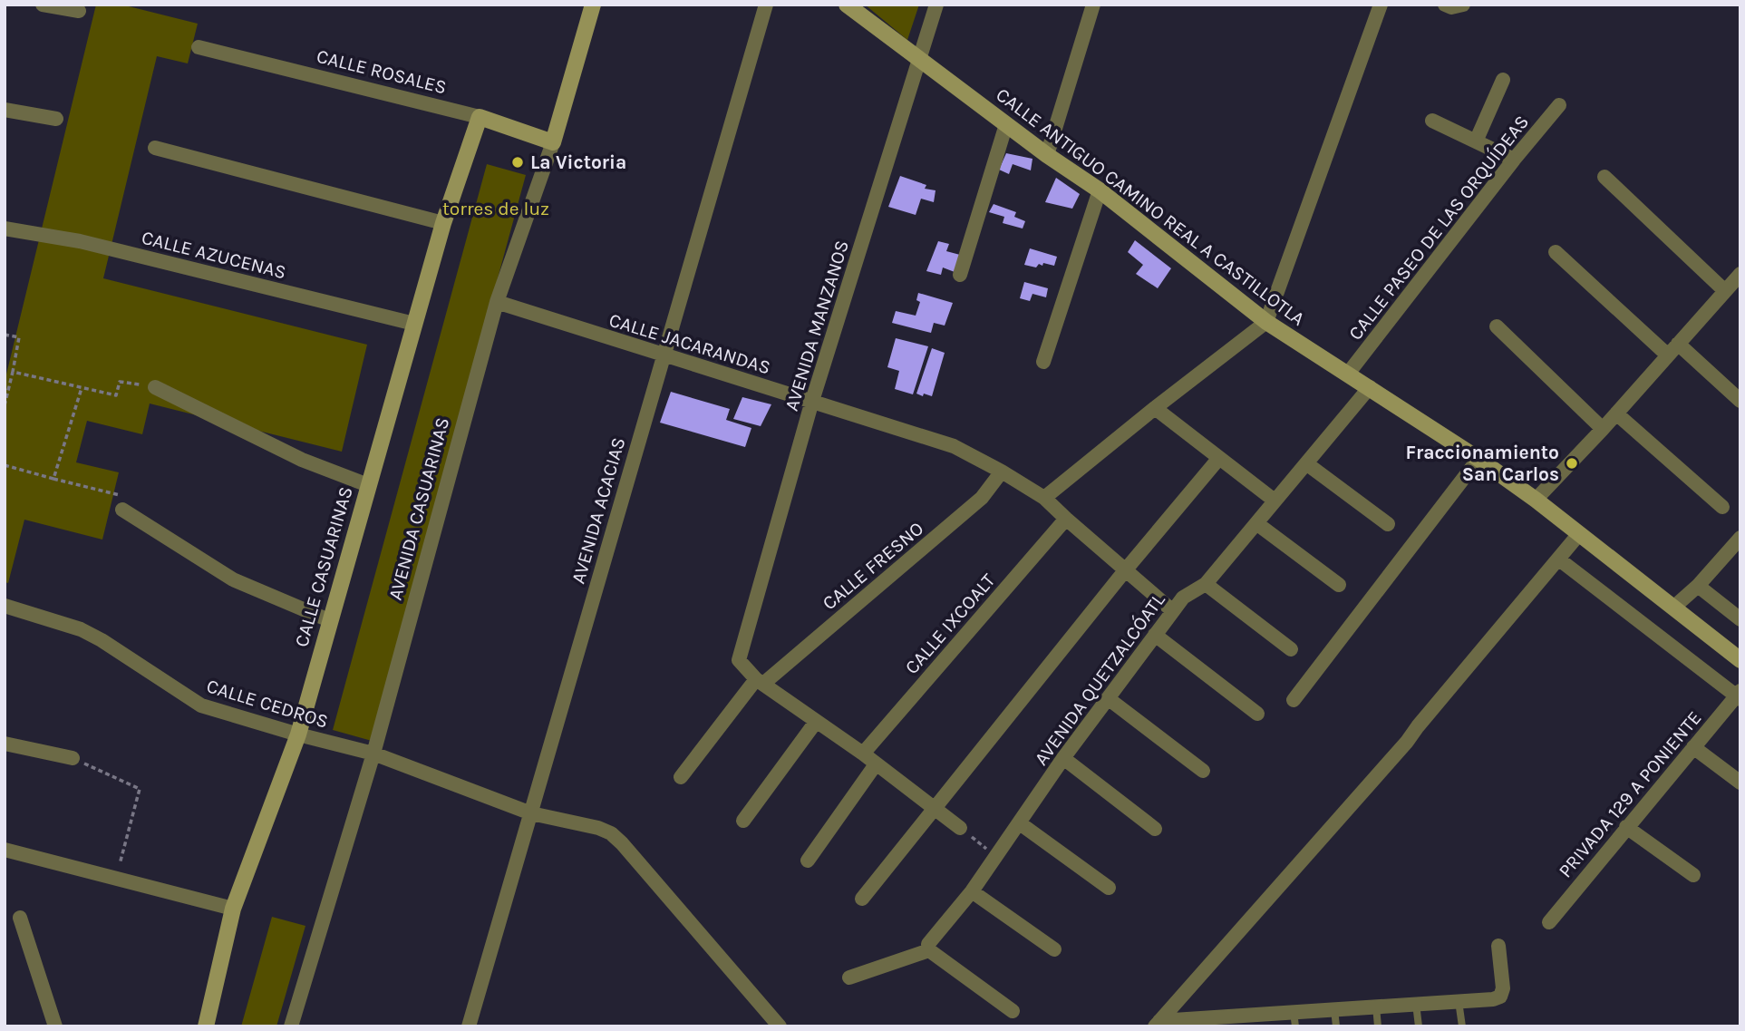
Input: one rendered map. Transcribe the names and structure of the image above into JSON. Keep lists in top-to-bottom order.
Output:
{
  "streets": {
    "street": [
      "CALLE ROSALES",
      "CALLE ANTIGUO CAMINO REAL A CASTILLOTLA",
      "CALLE PASEO DE LAS ORQUÍDEAS",
      "CALLE AZUCENAS",
      "AVENIDA MANZANOS",
      "CALLE JACARANDAS",
      "AVENIDA CASUARINAS",
      "AVENIDA ACACIAS",
      "CALLE FRESNO",
      "CALLE CASUARINAS",
      "CALLE IXCOALT",
      "AVENIDA QUETZALCÓATL",
      "CALLE CEDROS",
      "PRIVADA 129 A PONIENTE"
    ]
  },
  "crossings": [
    ["CALLE ROSALES", "AVENIDA CASUARINAS"],
    ["CALLE ROSALES", "CALLE CASUARINAS"],
    ["CALLE ANTIGUO CAMINO REAL A CASTILLOTLA", "CALLE PASEO DE LAS ORQUÍDEAS"],
    ["CALLE ANTIGUO CAMINO REAL A CASTILLOTLA", "AVENIDA MANZANOS"],
    ["CALLE ANTIGUO CAMINO REAL A CASTILLOTLA", "AVENIDA QUETZALCÓATL"],
    ["CALLE AZUCENAS", "CALLE CASUARINAS"],
    ["AVENIDA MANZANOS", "CALLE JACARANDAS"],
    ["AVENIDA MANZANOS", "CALLE FRESNO"],
    ["CALLE JACARANDAS", "AVENIDA CASUARINAS"],
    ["CALLE JACARANDAS", "AVENIDA ACACIAS"],
    ["CALLE JACARANDAS", "CALLE FRESNO"],
    ["CALLE JACARANDAS", "CALLE IXCOALT"],
    ["CALLE JACARANDAS", "AVENIDA QUETZALCÓATL"],
    ["AVENIDA CASUARINAS", "CALLE CEDROS"],
    ["AVENIDA ACACIAS", "CALLE CEDROS"],
    ["CALLE CASUARINAS", "CALLE CEDROS"]
  ],
  "parks": ["torres de luz"],
  "places": ["La Victoria", "Fraccionamiento San Carlos"]
}
